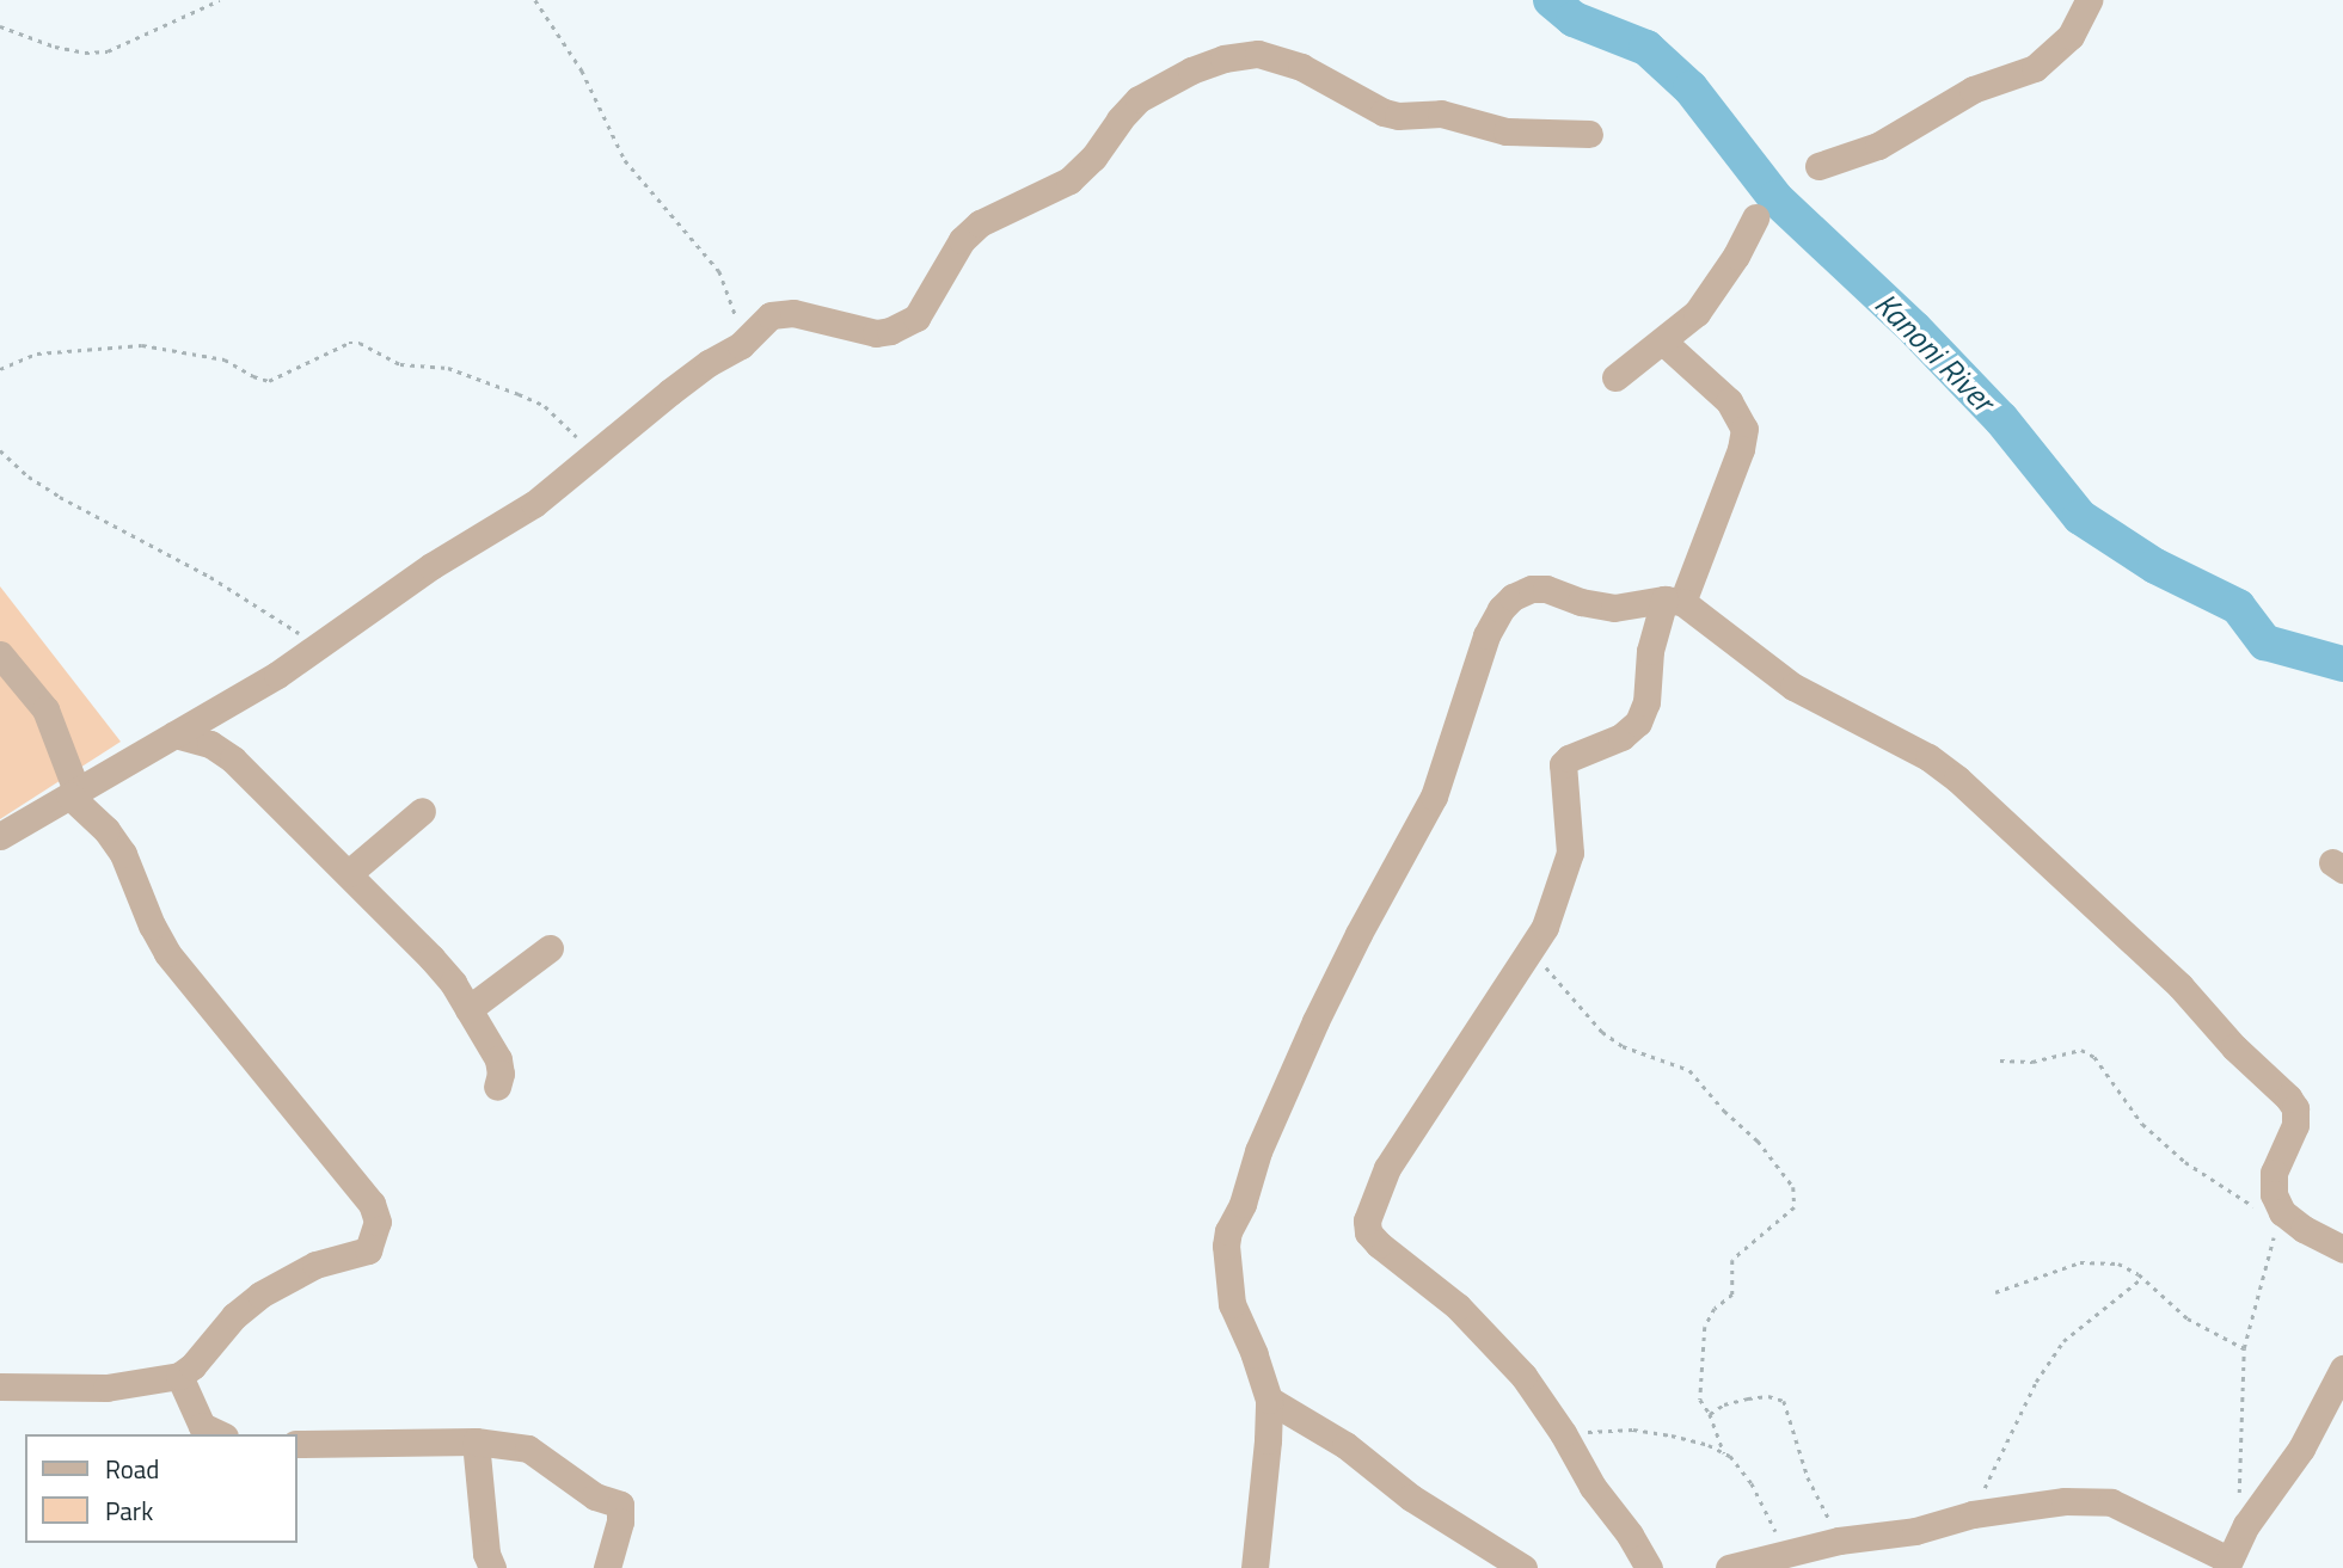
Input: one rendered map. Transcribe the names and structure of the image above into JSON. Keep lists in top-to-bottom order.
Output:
{
  "water": ["Kanoni River"],
  "legend": ["Road", "Park"]
}
